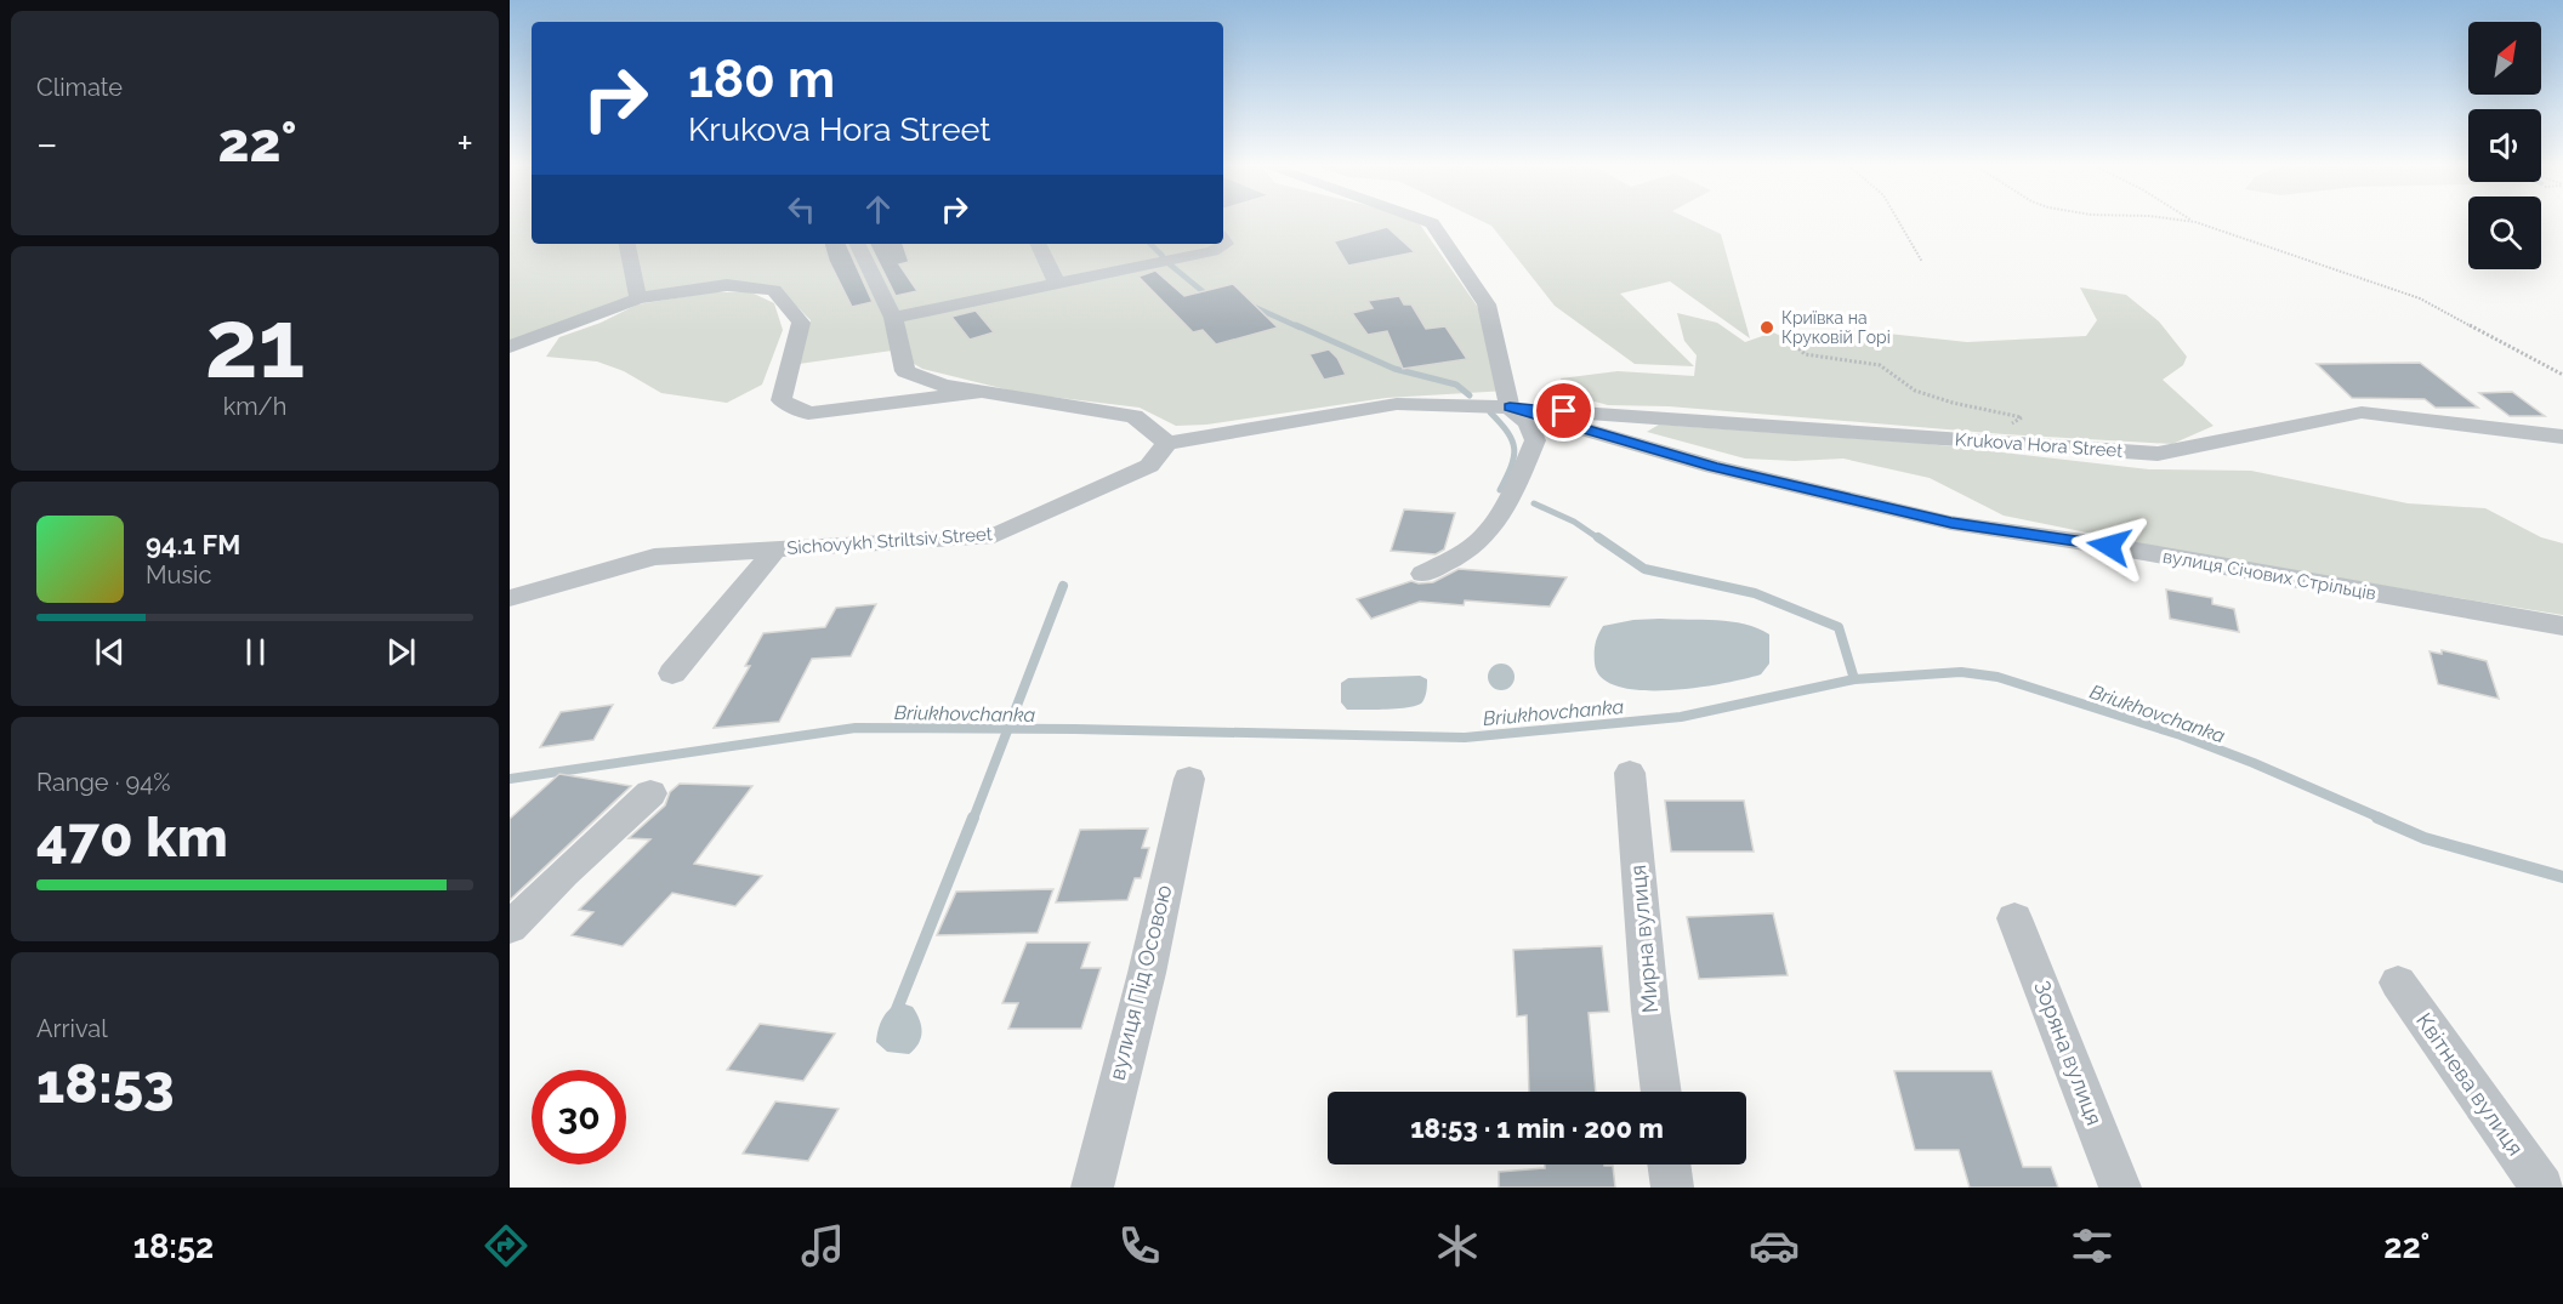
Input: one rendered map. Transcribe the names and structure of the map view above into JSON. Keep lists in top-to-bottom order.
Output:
{
  "streets": {
    "street": [
      "Krukova Hora Street",
      "Sichovykh Striltsiv Street",
      "вулиця Січових Стрільців",
      "Мирна вулиця",
      "вулиця Під Осовою",
      "Зоряна вулиця",
      "Квітнева вулиця"
    ]
  },
  "crossings": [
    ["Krukova Hora Street", "вулиця Січових Стрільців"]
  ],
  "water": ["Briukhovchanka"],
  "places": ["Криївка на Круковій Горі"],
  "north": "top right",
  "page": {
    "tile": [
      "Climate",
      ["21", "km/h"],
      ["Range · 94%", "470 km"],
      ["Arrival", "18:53"]
    ],
    "turn": ["180 m", "Krukova Hora Street"],
    "heat": ["−", "22°", "+"],
    "song": ["94.1 FM", "Music"],
    "limit": "30",
    "trip": "18:53 · 1 min · 200 m",
    "tabs": ["18:52", "22°"]
  }
}
